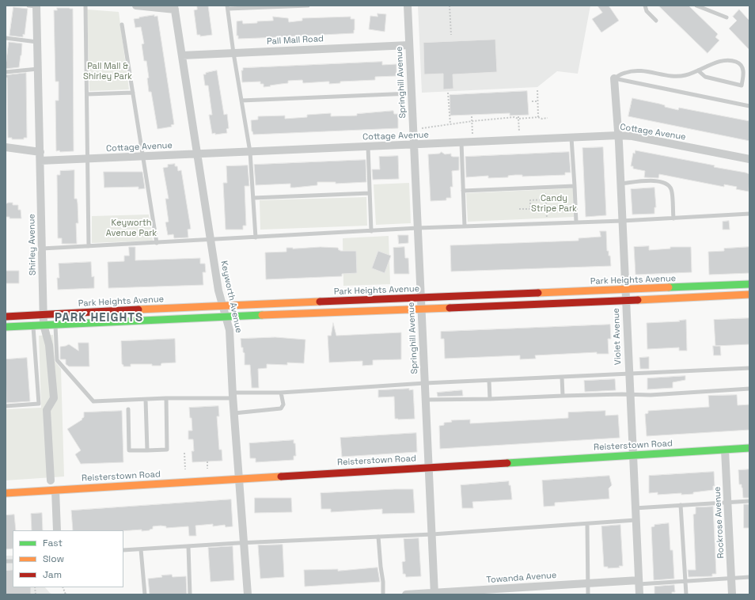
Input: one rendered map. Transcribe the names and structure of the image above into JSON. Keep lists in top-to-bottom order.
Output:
{
  "streets": {
    "main road": ["Park Heights Avenue", "Reisterstown Road"],
    "street": [
      "Pall Mall Road",
      "Springhill Avenue",
      "Cottage Avenue",
      "Shirley Avenue",
      "Keyworth Avenue",
      "Violet Avenue",
      "Rockrose Avenue",
      "Towanda Avenue"
    ]
  },
  "crossings": [
    ["Pall Mall Road", "Springhill Avenue"],
    ["Pall Mall Road", "Keyworth Avenue"],
    ["Springhill Avenue", "Cottage Avenue"],
    ["Springhill Avenue", "Park Heights Avenue"],
    ["Springhill Avenue", "Reisterstown Road"],
    ["Springhill Avenue", "Towanda Avenue"],
    ["Cottage Avenue", "Shirley Avenue"],
    ["Cottage Avenue", "Keyworth Avenue"],
    ["Cottage Avenue", "Violet Avenue"],
    ["Shirley Avenue", "Park Heights Avenue"],
    ["Park Heights Avenue", "Keyworth Avenue"],
    ["Park Heights Avenue", "Violet Avenue"],
    ["Keyworth Avenue", "Reisterstown Road"],
    ["Violet Avenue", "Reisterstown Road"],
    ["Violet Avenue", "Towanda Avenue"],
    ["Reisterstown Road", "Rockrose Avenue"],
    ["Rockrose Avenue", "Towanda Avenue"]
  ],
  "districts": ["PARK HEIGHTS"],
  "parks": ["Pall Mall & Shirley Park", "Candy Stripe Park", "Keyworth Avenue Park"],
  "legend": ["Fast", "Slow", "Jam"]
}
